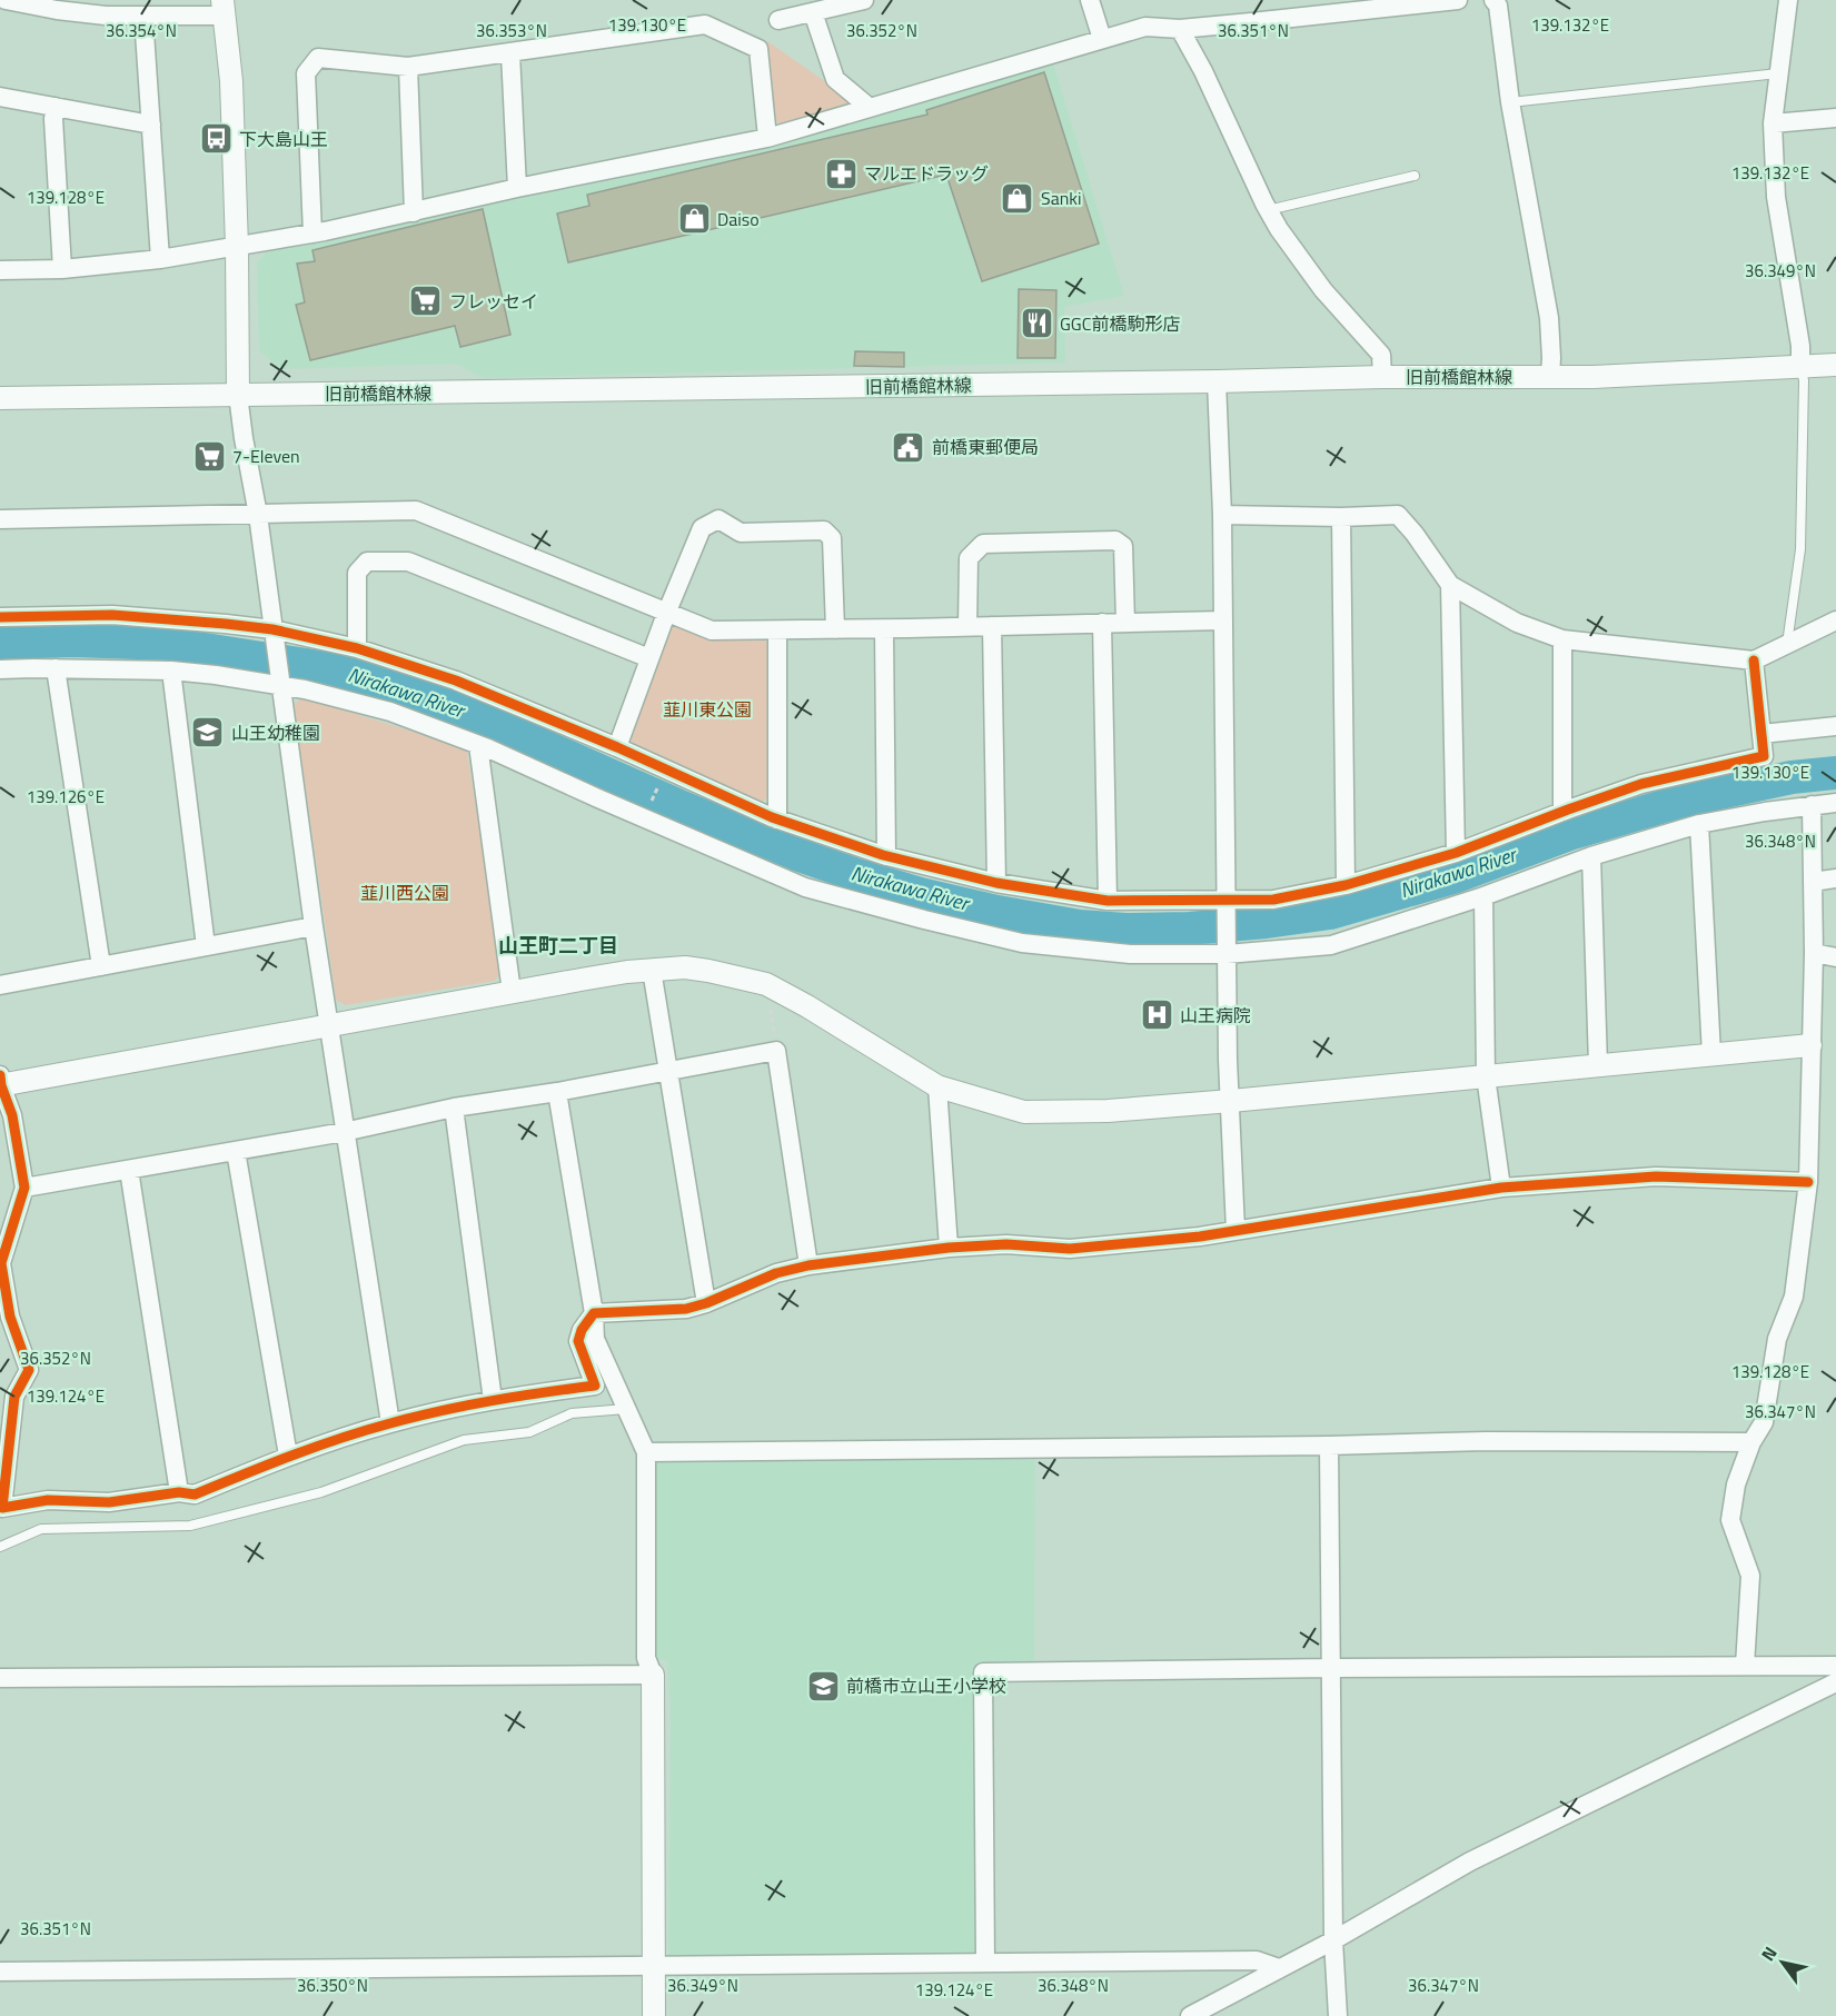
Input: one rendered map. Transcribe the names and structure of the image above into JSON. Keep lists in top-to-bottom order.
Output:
{
  "streets": {
    "street": ["旧前橋館林線"]
  },
  "districts": ["山王町二丁目"],
  "water": ["Nirakawa River"],
  "parks": ["韮川東公園", "韮川西公園"],
  "places": {
    "bus stop": ["下大島山王"],
    "pharmacy": ["マルエドラッグ"],
    "shop": ["Sanki", "Daiso"],
    "supermarket": ["フレッセイ", "7-Eleven"],
    "restaurant": ["GGC前橋駒形店"],
    "public building": ["前橋東郵便局"],
    "school or university": ["山王幼稚園", "前橋市立山王小学校"],
    "hospital": ["山王病院"]
  },
  "north": "top left",
  "coordinates": [
    "139.130°E",
    "139.132°E",
    "36.352°N",
    "36.354°N",
    "36.353°N",
    "36.351°N",
    "139.128°E",
    "36.349°N",
    "139.126°E",
    "36.348°N",
    "139.124°E",
    "36.347°N",
    "36.350°N"
  ]
}
